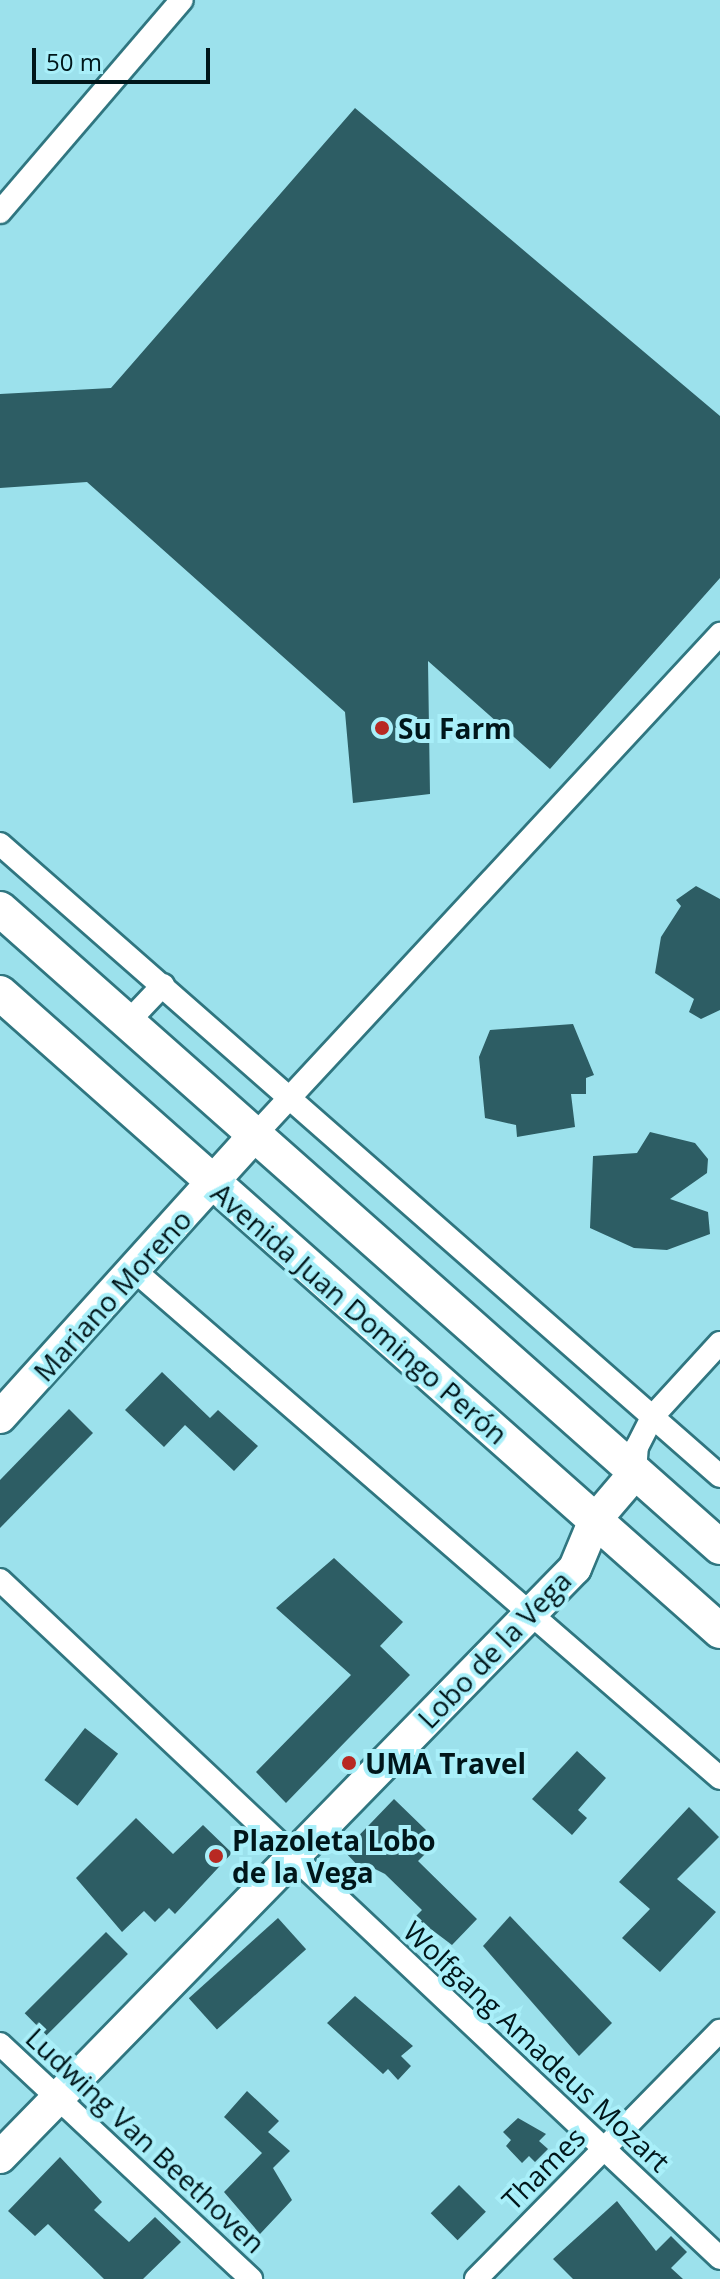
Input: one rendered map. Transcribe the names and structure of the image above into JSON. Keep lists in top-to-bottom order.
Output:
{
  "streets": {
    "main road": ["Avenida Juan Domingo Perón"],
    "street": [
      "Mariano Moreno",
      "Lobo de la Vega",
      "Wolfgang Amadeus Mozart",
      "Ludwing Van Beethoven",
      "Thames"
    ]
  },
  "crossings": [
    ["Mariano Moreno", "Avenida Juan Domingo Perón"],
    ["Avenida Juan Domingo Perón", "Lobo de la Vega"],
    ["Lobo de la Vega", "Wolfgang Amadeus Mozart"],
    ["Lobo de la Vega", "Ludwing Van Beethoven"],
    ["Wolfgang Amadeus Mozart", "Thames"]
  ],
  "places": ["Su Farm", "UMA Travel", "Plazoleta Lobo de la Vega"],
  "scale_bar": "50 m"
}
